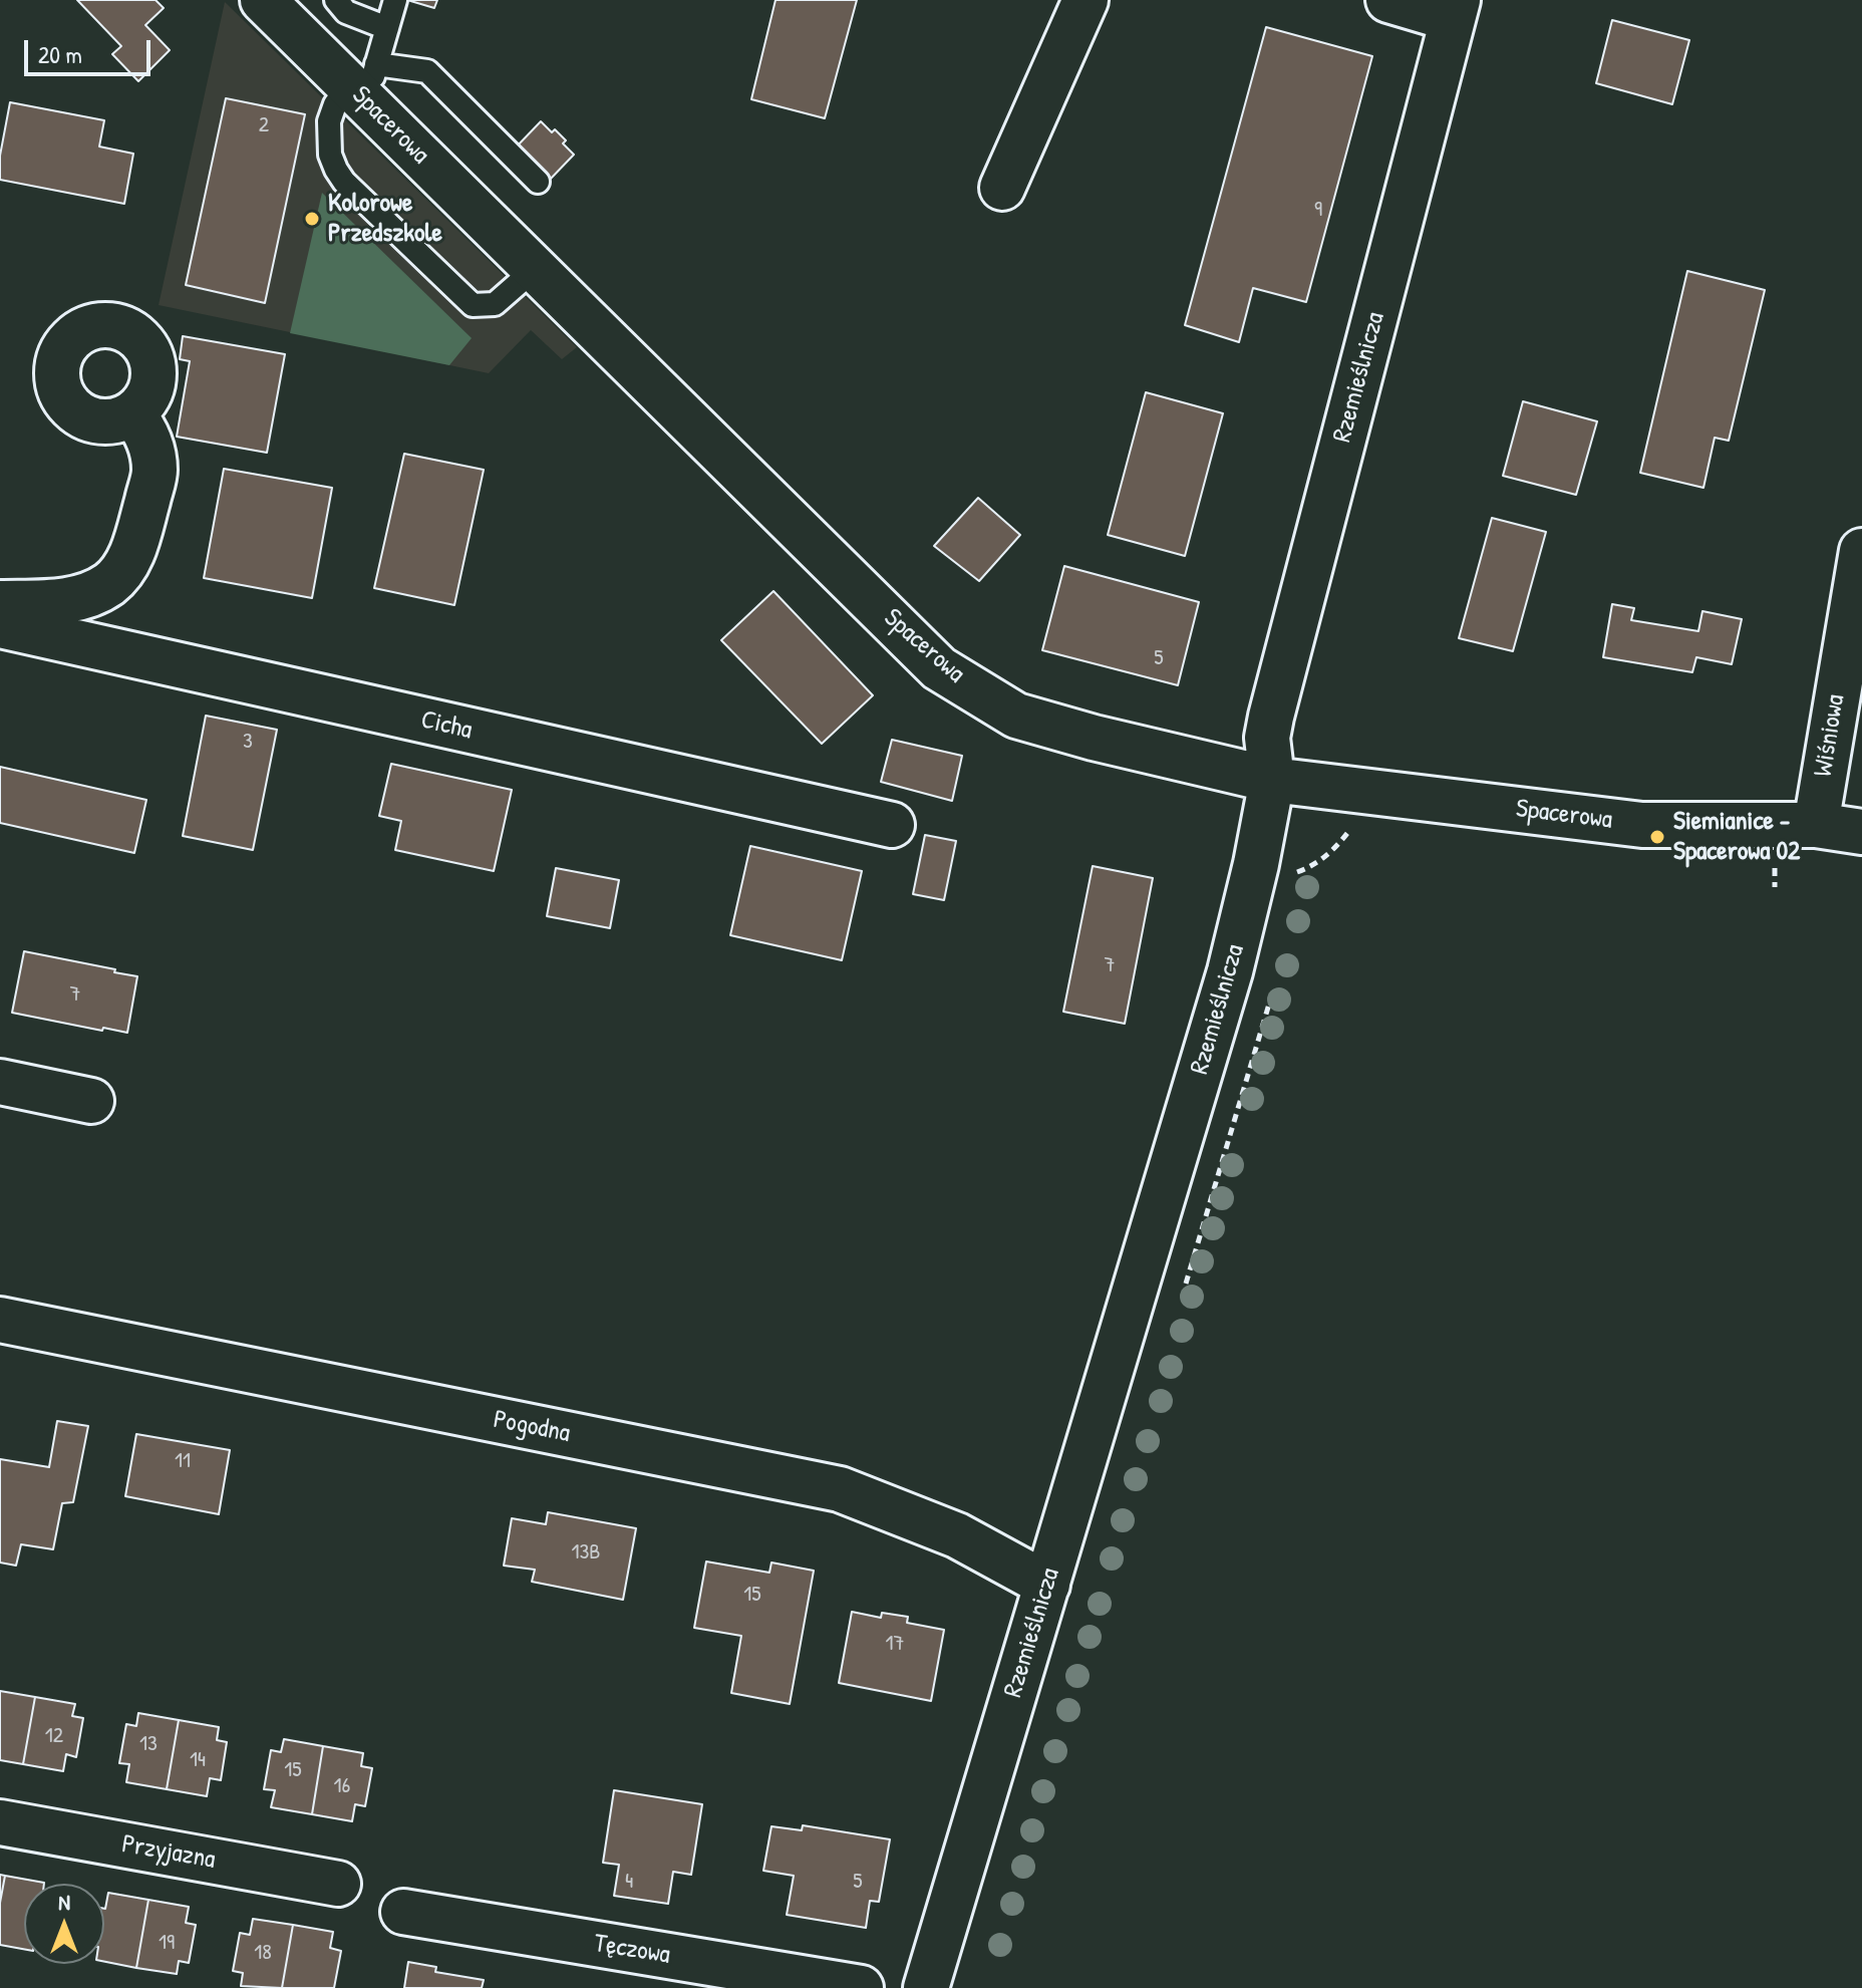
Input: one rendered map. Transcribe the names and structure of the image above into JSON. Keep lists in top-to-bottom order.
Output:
{
  "streets": {
    "street": [
      "Spacerowa",
      "Rzemieślnicza",
      "Cicha",
      "Wiśniowa",
      "Pogodna",
      "Przyjazna",
      "Tęczowa"
    ]
  },
  "crossings": [
    ["Spacerowa", "Rzemieślnicza"],
    ["Spacerowa", "Wiśniowa"],
    ["Rzemieślnicza", "Pogodna"]
  ],
  "places": ["Kolorowe Przedszkole", "Siemianice - Spacerowa 02"],
  "house_numbers": [
    "2",
    "9",
    "5",
    "3",
    "7",
    "7",
    "11",
    "13B",
    "15",
    "17",
    "12",
    "13",
    "14",
    "15",
    "16",
    "4",
    "5",
    "19",
    "18"
  ],
  "scale_bar": "20 m",
  "north": "top"
}
